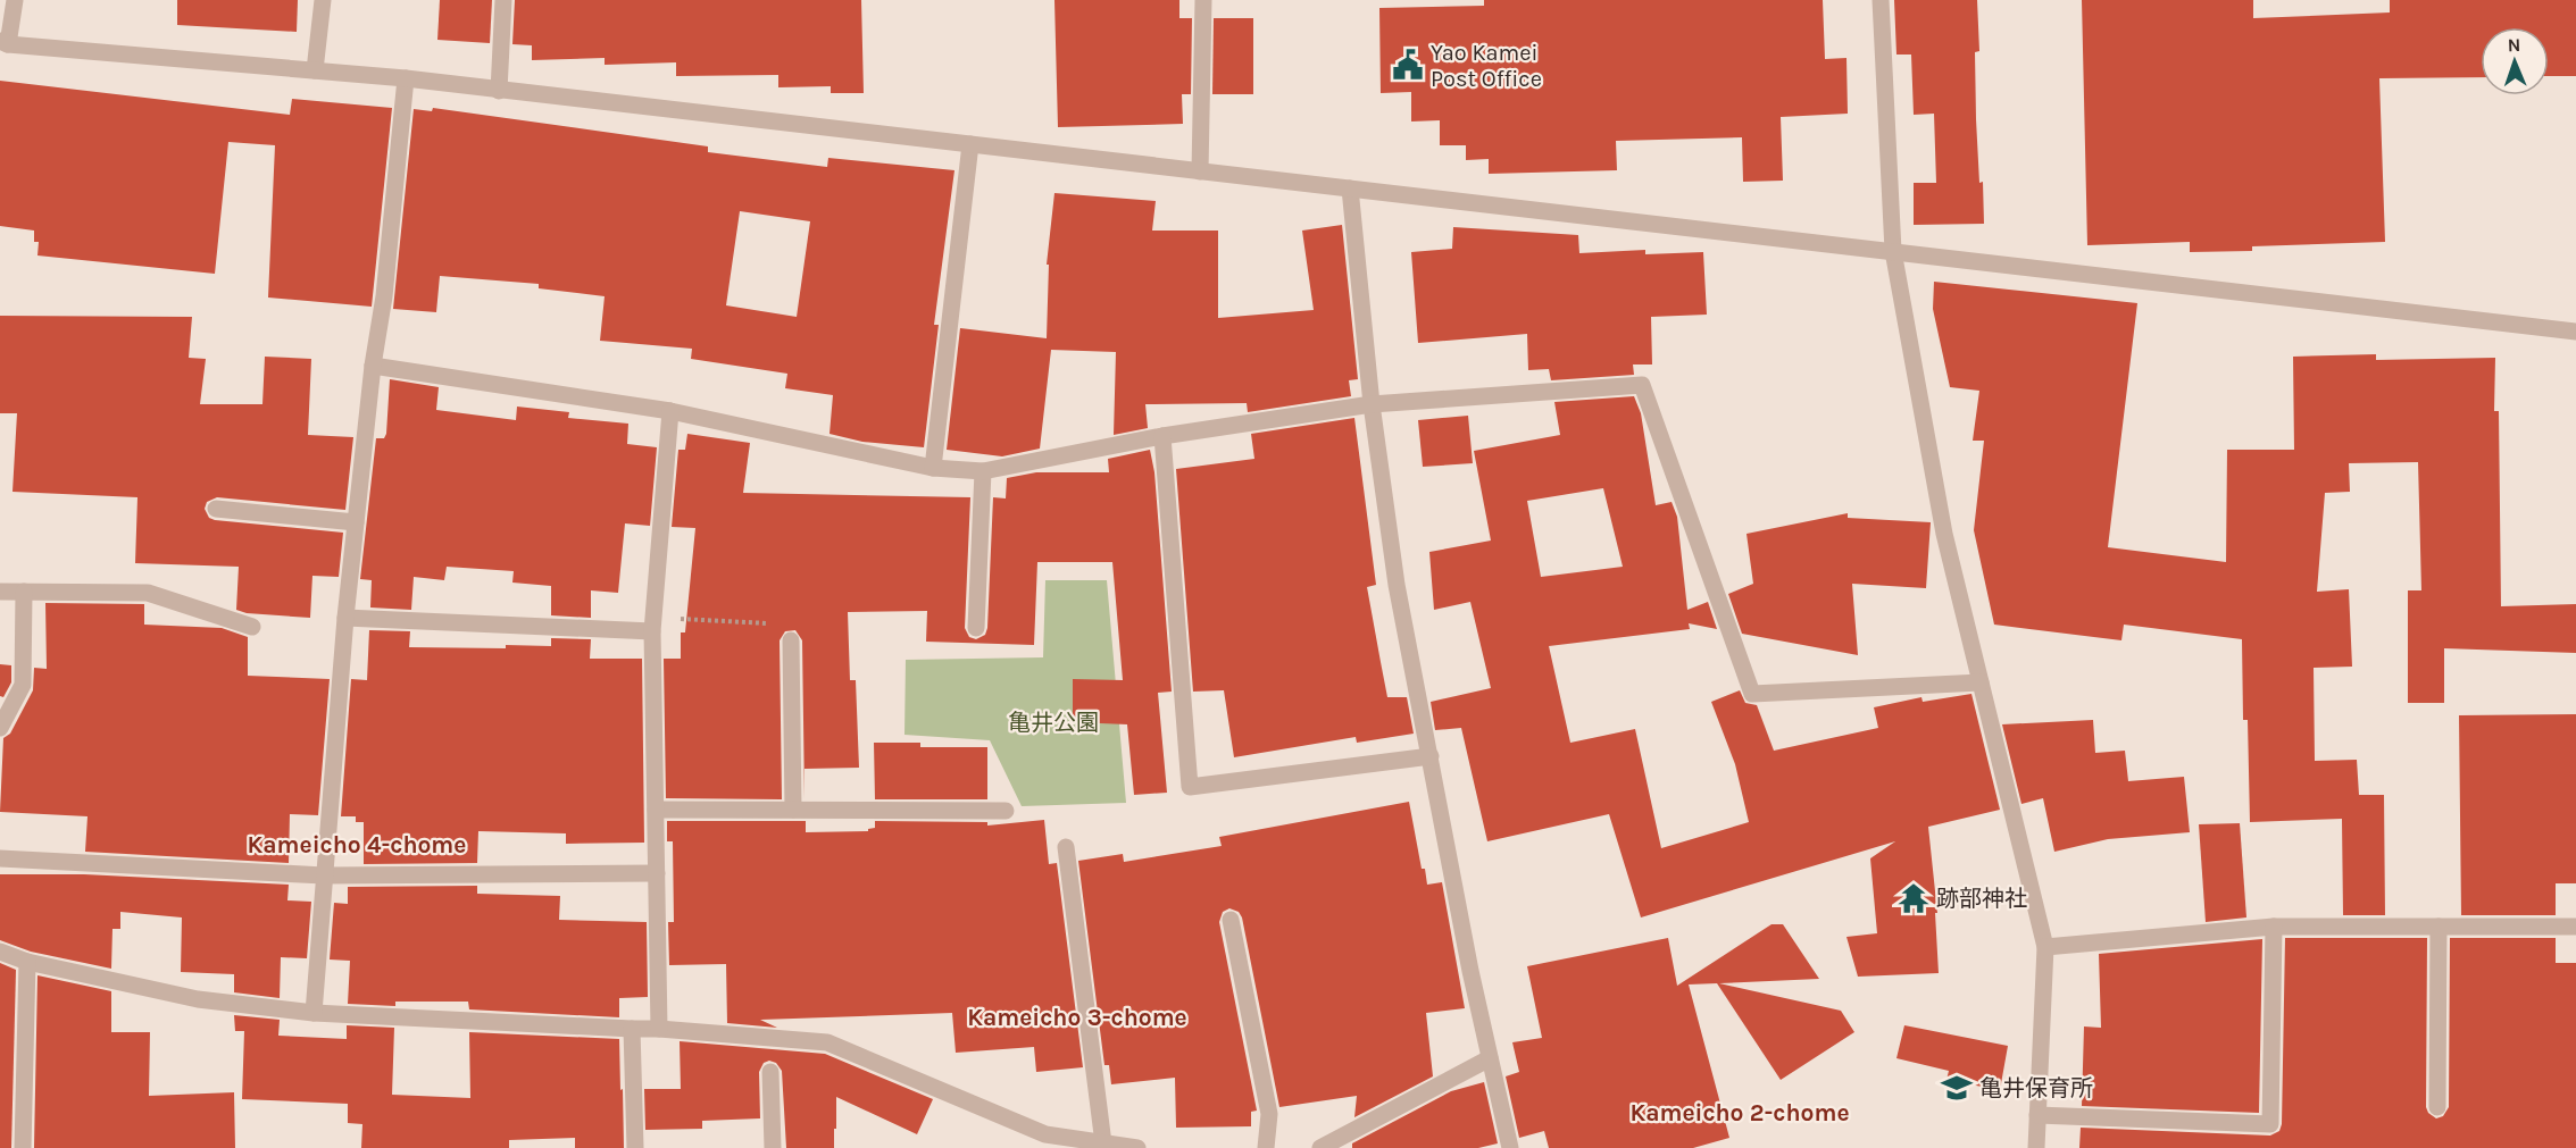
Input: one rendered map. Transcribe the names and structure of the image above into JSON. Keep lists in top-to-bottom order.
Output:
{
  "districts": ["Kameicho 4-chome", "Kameicho 3-chome", "Kameicho 2-chome"],
  "parks": ["亀井公園"],
  "places": {
    "public building": ["Yao Kamei Post Office"],
    "temple": ["跡部神社"],
    "school or university": ["亀井保育所"]
  },
  "north": "top"
}
